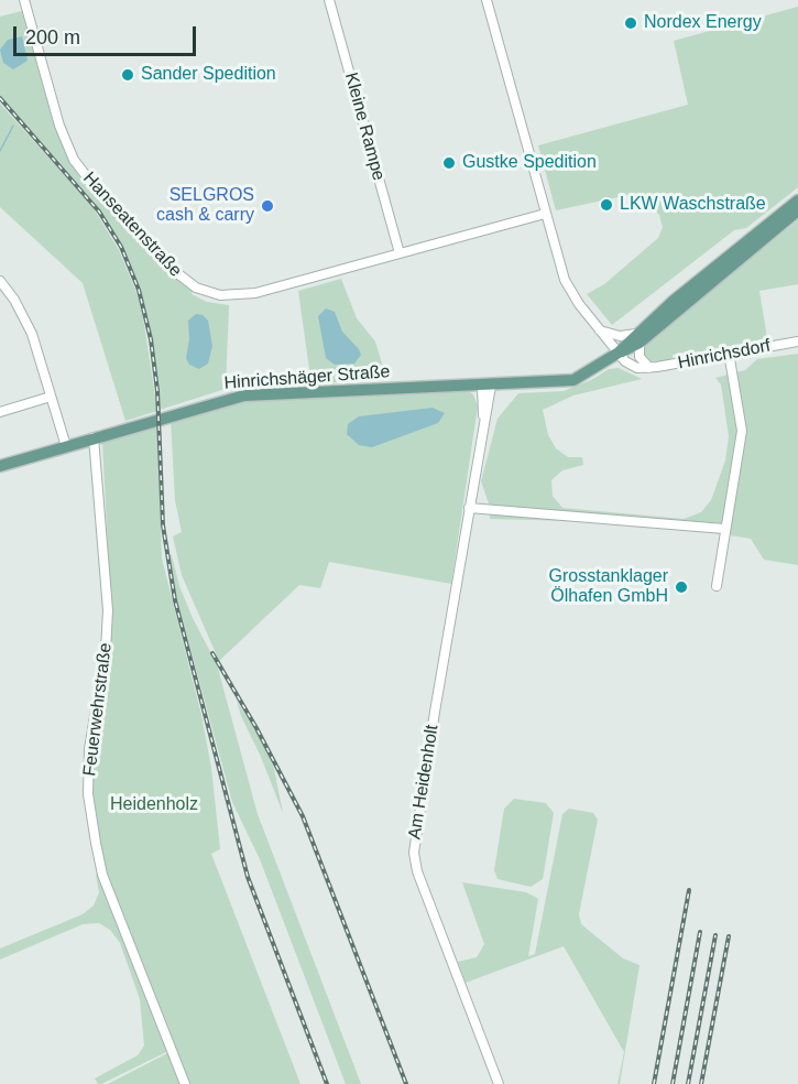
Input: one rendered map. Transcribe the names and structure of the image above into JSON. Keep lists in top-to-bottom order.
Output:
{
  "streets": {
    "main road": ["Hinrichshäger Straße"],
    "street": [
      "Kleine Rampe",
      "Hanseatenstraße",
      "Hinrichsdorf",
      "Feuerwehrstraße",
      "Am Heidenholt"
    ]
  },
  "crossings": [
    ["Kleine Rampe", "Hanseatenstraße"],
    ["Hinrichshäger Straße", "Feuerwehrstraße"],
    ["Hinrichshäger Straße", "Am Heidenholt"]
  ],
  "parks": ["Heidenholz"],
  "places": [
    "Nordex Energy",
    "Sander Spedition",
    "Gustke Spedition",
    "LKW Waschstraße",
    "SELGROS cash & carry",
    "Grosstanklager Ölhafen GmbH"
  ],
  "scale_bar": "200 m"
}
